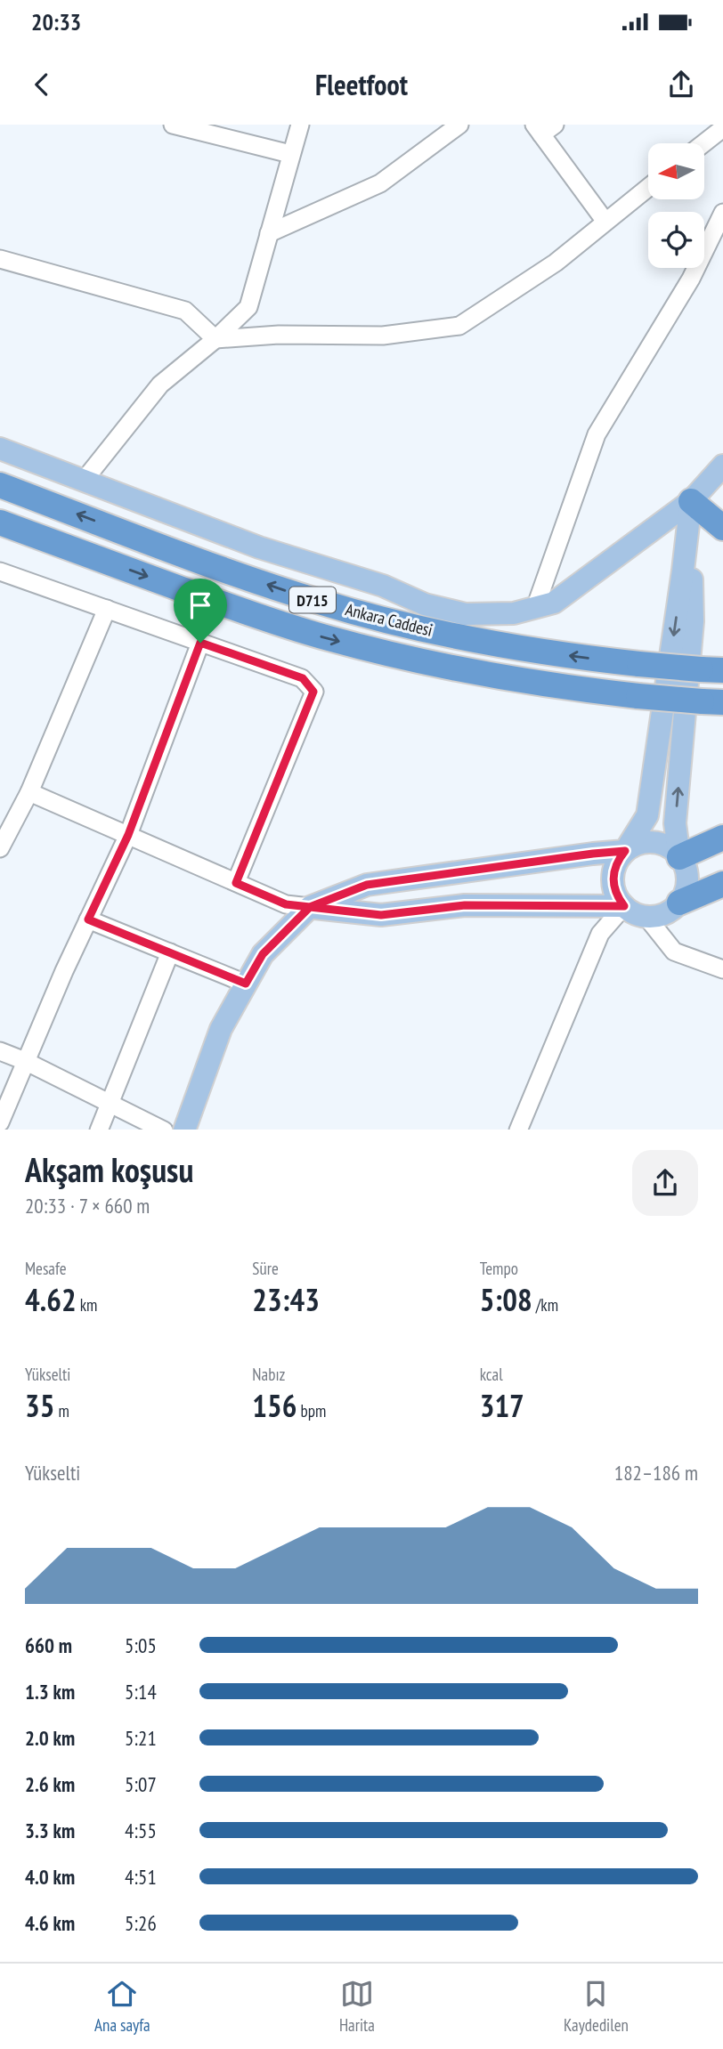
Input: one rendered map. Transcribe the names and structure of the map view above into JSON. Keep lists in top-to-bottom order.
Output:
{
  "streets": {
    "highway": ["D715", "Ankara Caddesi"]
  },
  "north": "left",
  "page": {
    "status": "20:33",
    "header": "Fleetfoot",
    "heading": ["Akşam koşusu", "20:33 · 7 × 660 m"],
    "stats": [
      ["Mesafe", "4.62 km"],
      ["Süre", "23:43"],
      ["Tempo", "5:08 /km"],
      ["Yükselti", "35 m"],
      ["Nabız", "156 bpm"],
      ["kcal", "317"]
    ],
    "chart": ["Yükselti", "182–186 m"],
    "list": [
      {
        "name": "660 m",
        "note": "5:05"
      },
      {
        "name": "1.3 km",
        "note": "5:14"
      },
      {
        "name": "2.0 km",
        "note": "5:21"
      },
      {
        "name": "2.6 km",
        "note": "5:07"
      },
      {
        "name": "3.3 km",
        "note": "4:55"
      },
      {
        "name": "4.0 km",
        "note": "4:51"
      },
      {
        "name": "4.6 km",
        "note": "5:26"
      }
    ],
    "tabs": ["Ana sayfa", "Harita", "Kaydedilen"]
  }
}
